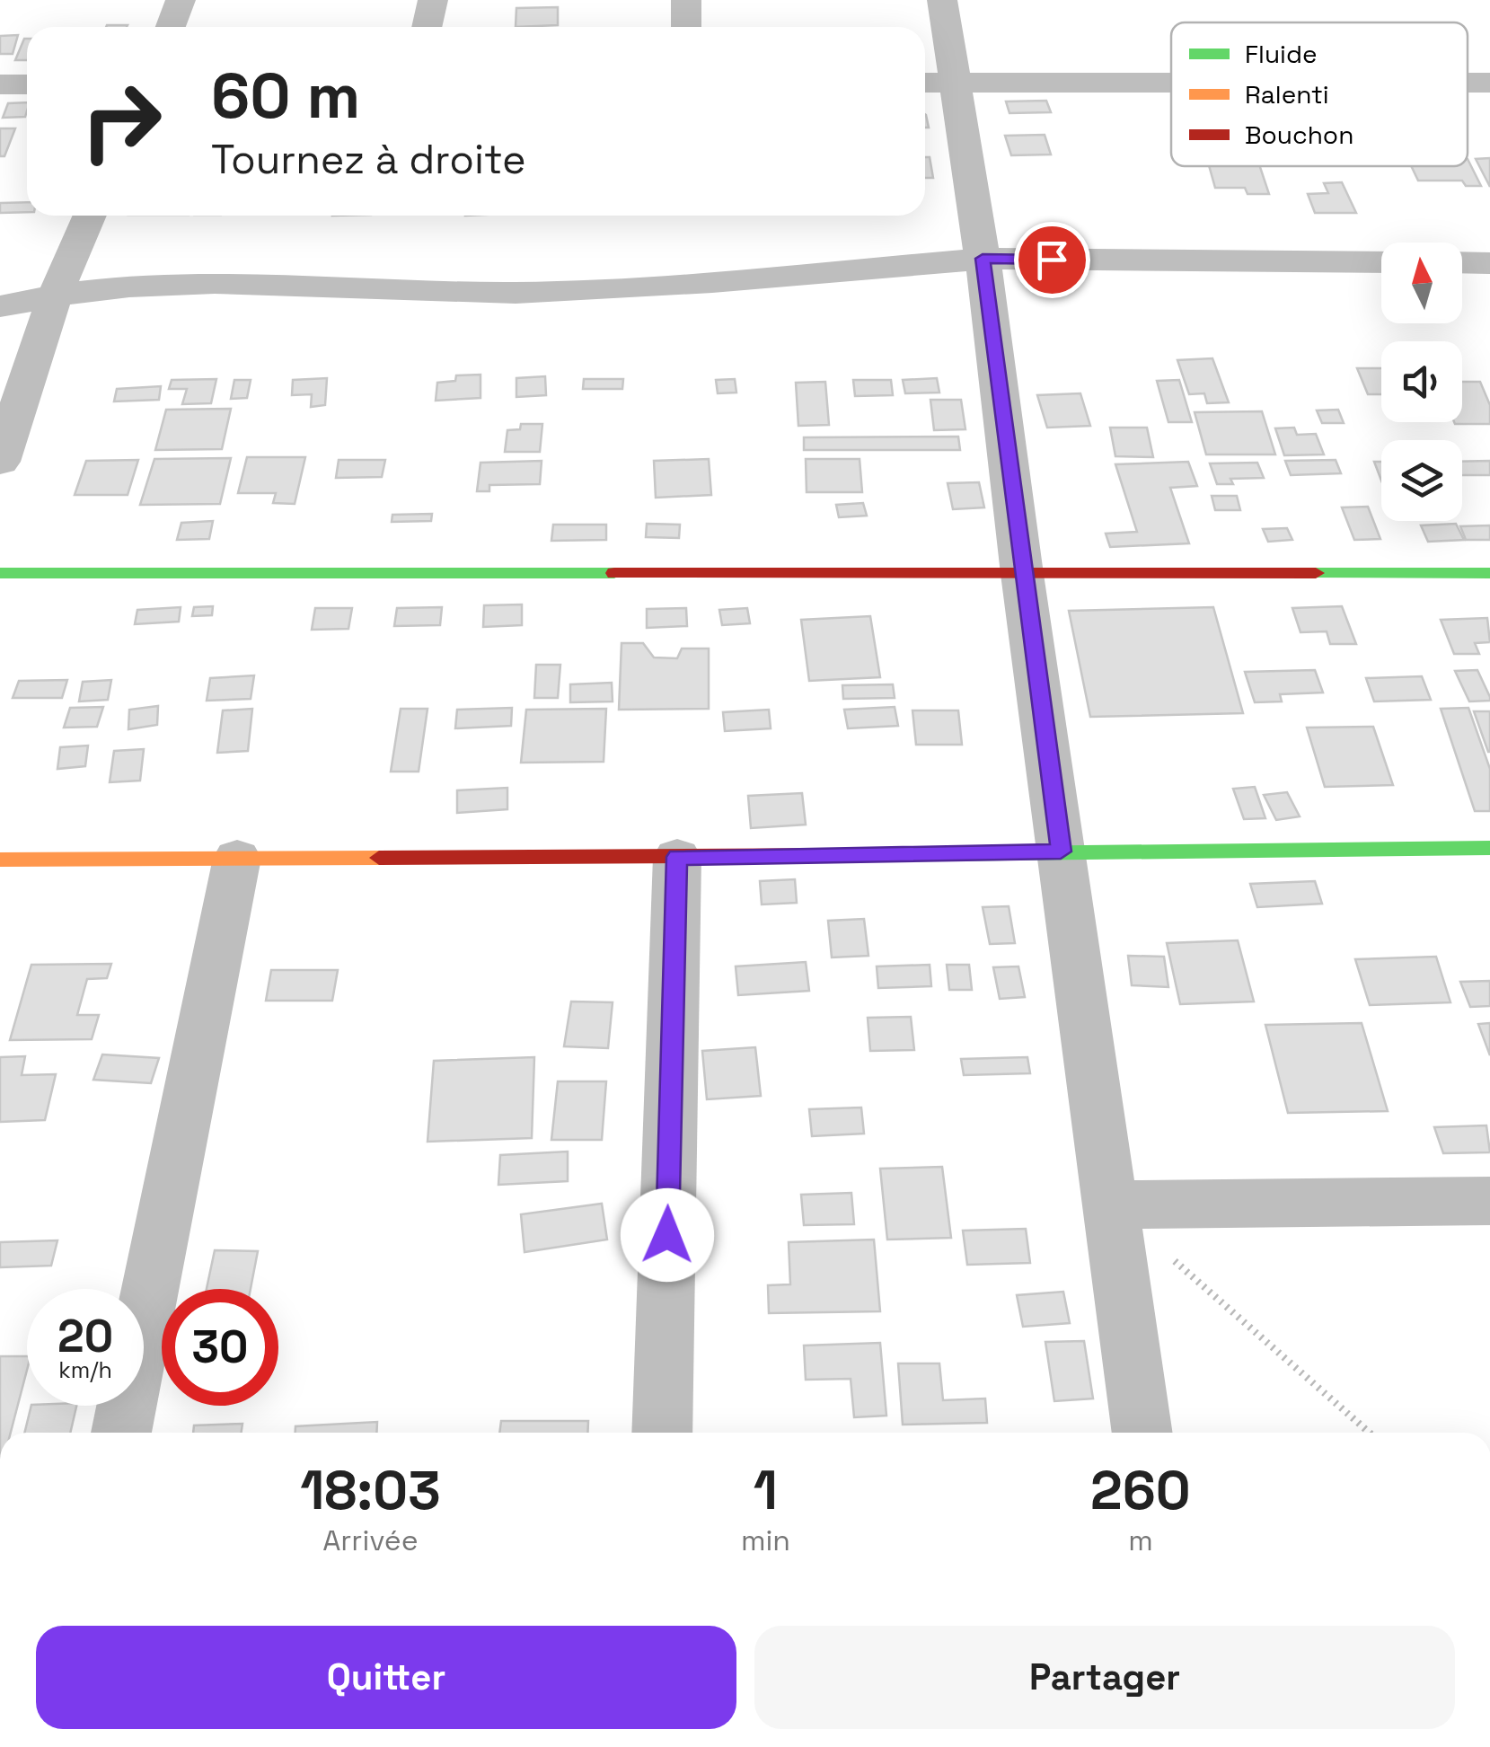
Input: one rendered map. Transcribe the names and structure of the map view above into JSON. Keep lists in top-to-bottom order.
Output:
{
  "legend": ["Fluide", "Ralenti", "Bouchon"],
  "north": "top",
  "page": {
    "turn": ["60 m", "Tournez à droite"],
    "speed": "20 km/h",
    "limit": "30",
    "eta": [
      "18:03",
      "Arrivée",
      "1",
      "min",
      "260",
      "m"
    ],
    "buttons": ["Quitter", "Partager"]
  }
}
